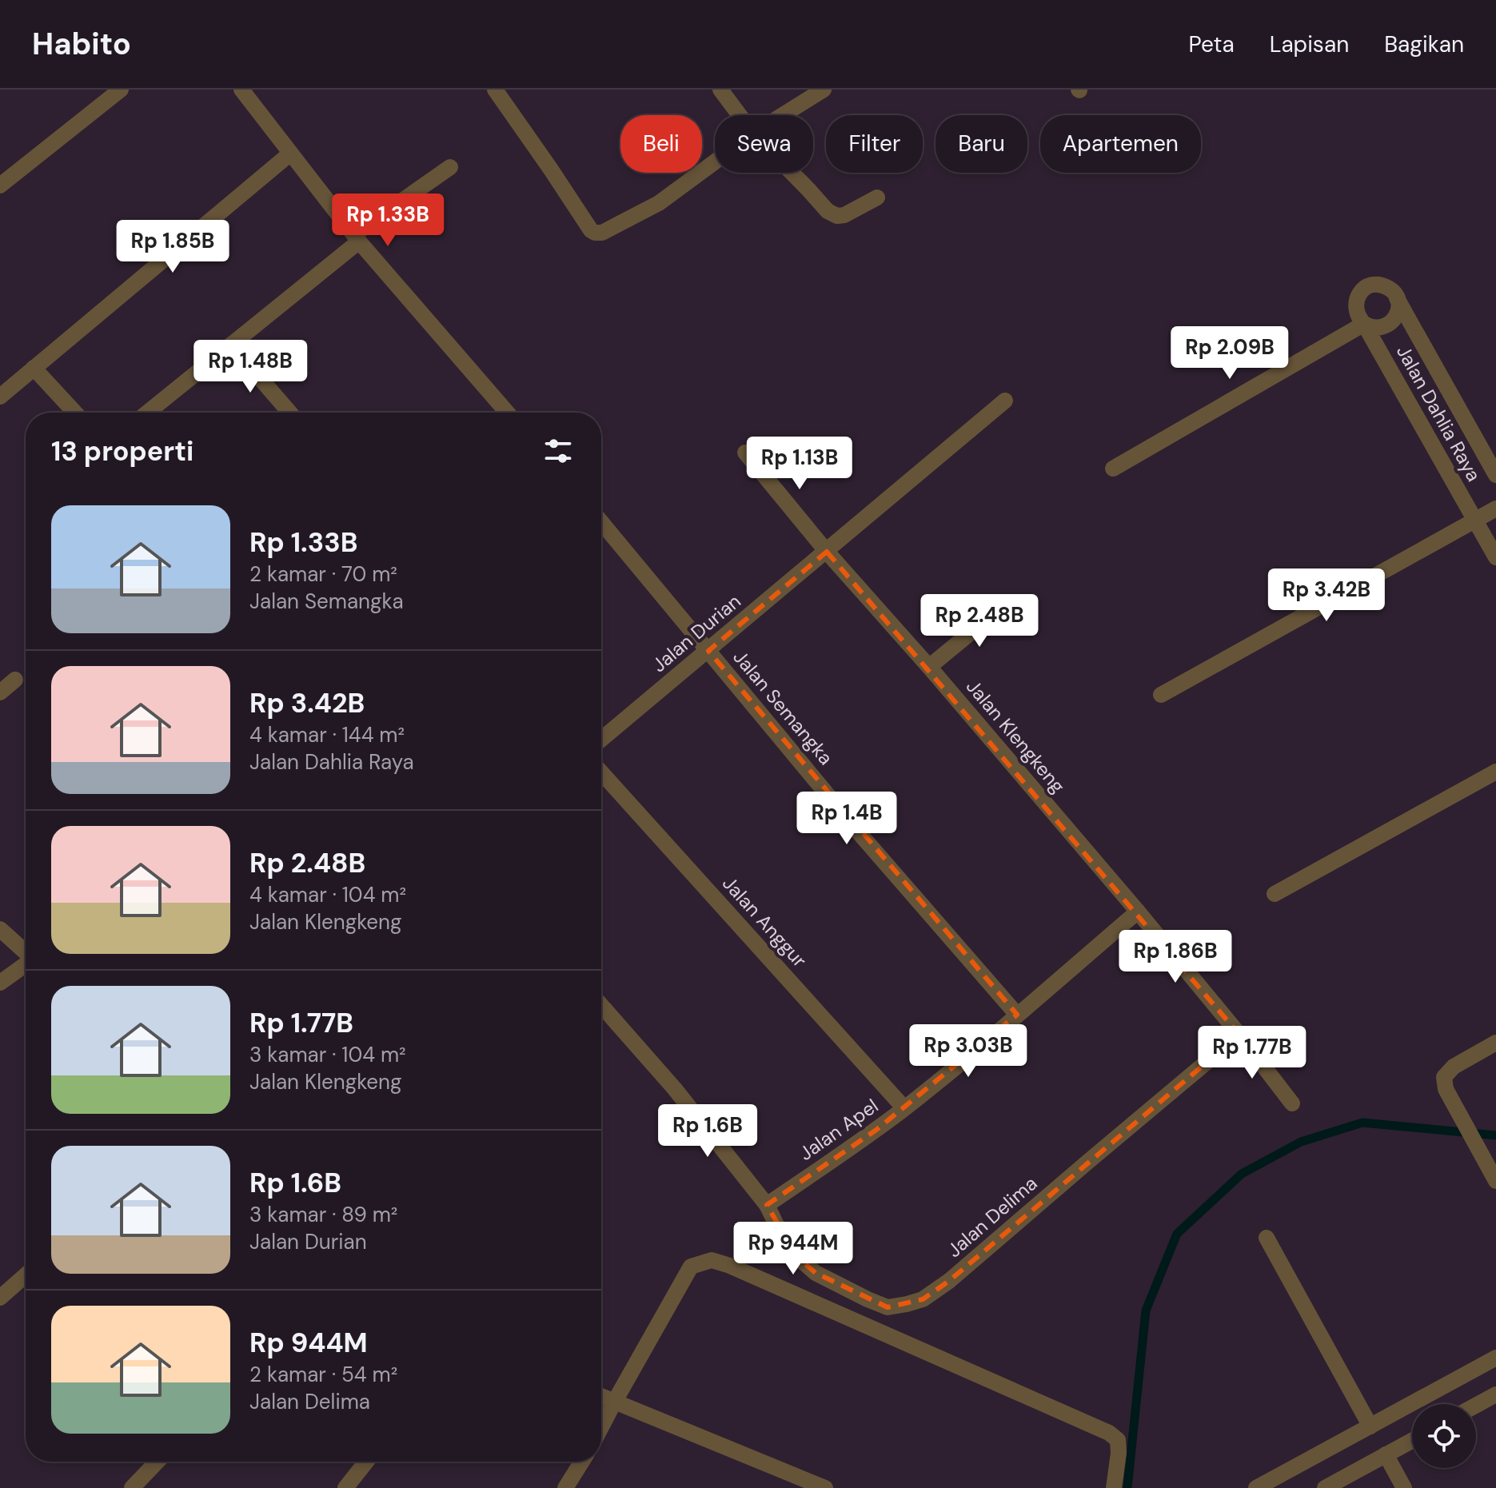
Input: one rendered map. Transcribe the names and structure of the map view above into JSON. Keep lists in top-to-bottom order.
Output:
{
  "streets": {
    "street": [
      "Jalan Dahlia Raya",
      "Jalan Durian",
      "Jalan Semangka",
      "Jalan Klengkeng",
      "Jalan Anggur",
      "Jalan Apel",
      "Jalan Delima"
    ]
  },
  "crossings": [
    ["Jalan Durian", "Jalan Semangka"],
    ["Jalan Durian", "Jalan Klengkeng"],
    ["Jalan Semangka", "Jalan Apel"],
    ["Jalan Klengkeng", "Jalan Apel"],
    ["Jalan Klengkeng", "Jalan Delima"],
    ["Jalan Anggur", "Jalan Apel"],
    ["Jalan Apel", "Jalan Delima"]
  ],
  "page": {
    "header": "Habito",
    "nav": ["Peta", "Lapisan", "Bagikan"],
    "chip": [
      "Beli",
      "Sewa",
      "Filter",
      "Baru",
      "Apartemen"
    ],
    "price": [
      "Rp 1.33B",
      "Rp 1.85B",
      "Rp 2.09B",
      "Rp 1.48B",
      "Rp 1.13B",
      "Rp 3.42B",
      "Rp 2.48B",
      "Rp 1.4B",
      "Rp 1.86B",
      "Rp 3.03B",
      "Rp 1.77B",
      "Rp 1.6B",
      "Rp 944M"
    ],
    "heading": "13 properti",
    "list": [
      {
        "name": "Rp 1.33B",
        "note": "2 kamar · 70 m² · Jalan Semangka"
      },
      {
        "name": "Rp 3.42B",
        "note": "4 kamar · 144 m² · Jalan Dahlia Raya"
      },
      {
        "name": "Rp 2.48B",
        "note": "4 kamar · 104 m² · Jalan Klengkeng"
      },
      {
        "name": "Rp 1.77B",
        "note": "3 kamar · 104 m² · Jalan Klengkeng"
      },
      {
        "name": "Rp 1.6B",
        "note": "3 kamar · 89 m² · Jalan Durian"
      },
      {
        "name": "Rp 944M",
        "note": "2 kamar · 54 m² · Jalan Delima"
      }
    ]
  }
}
